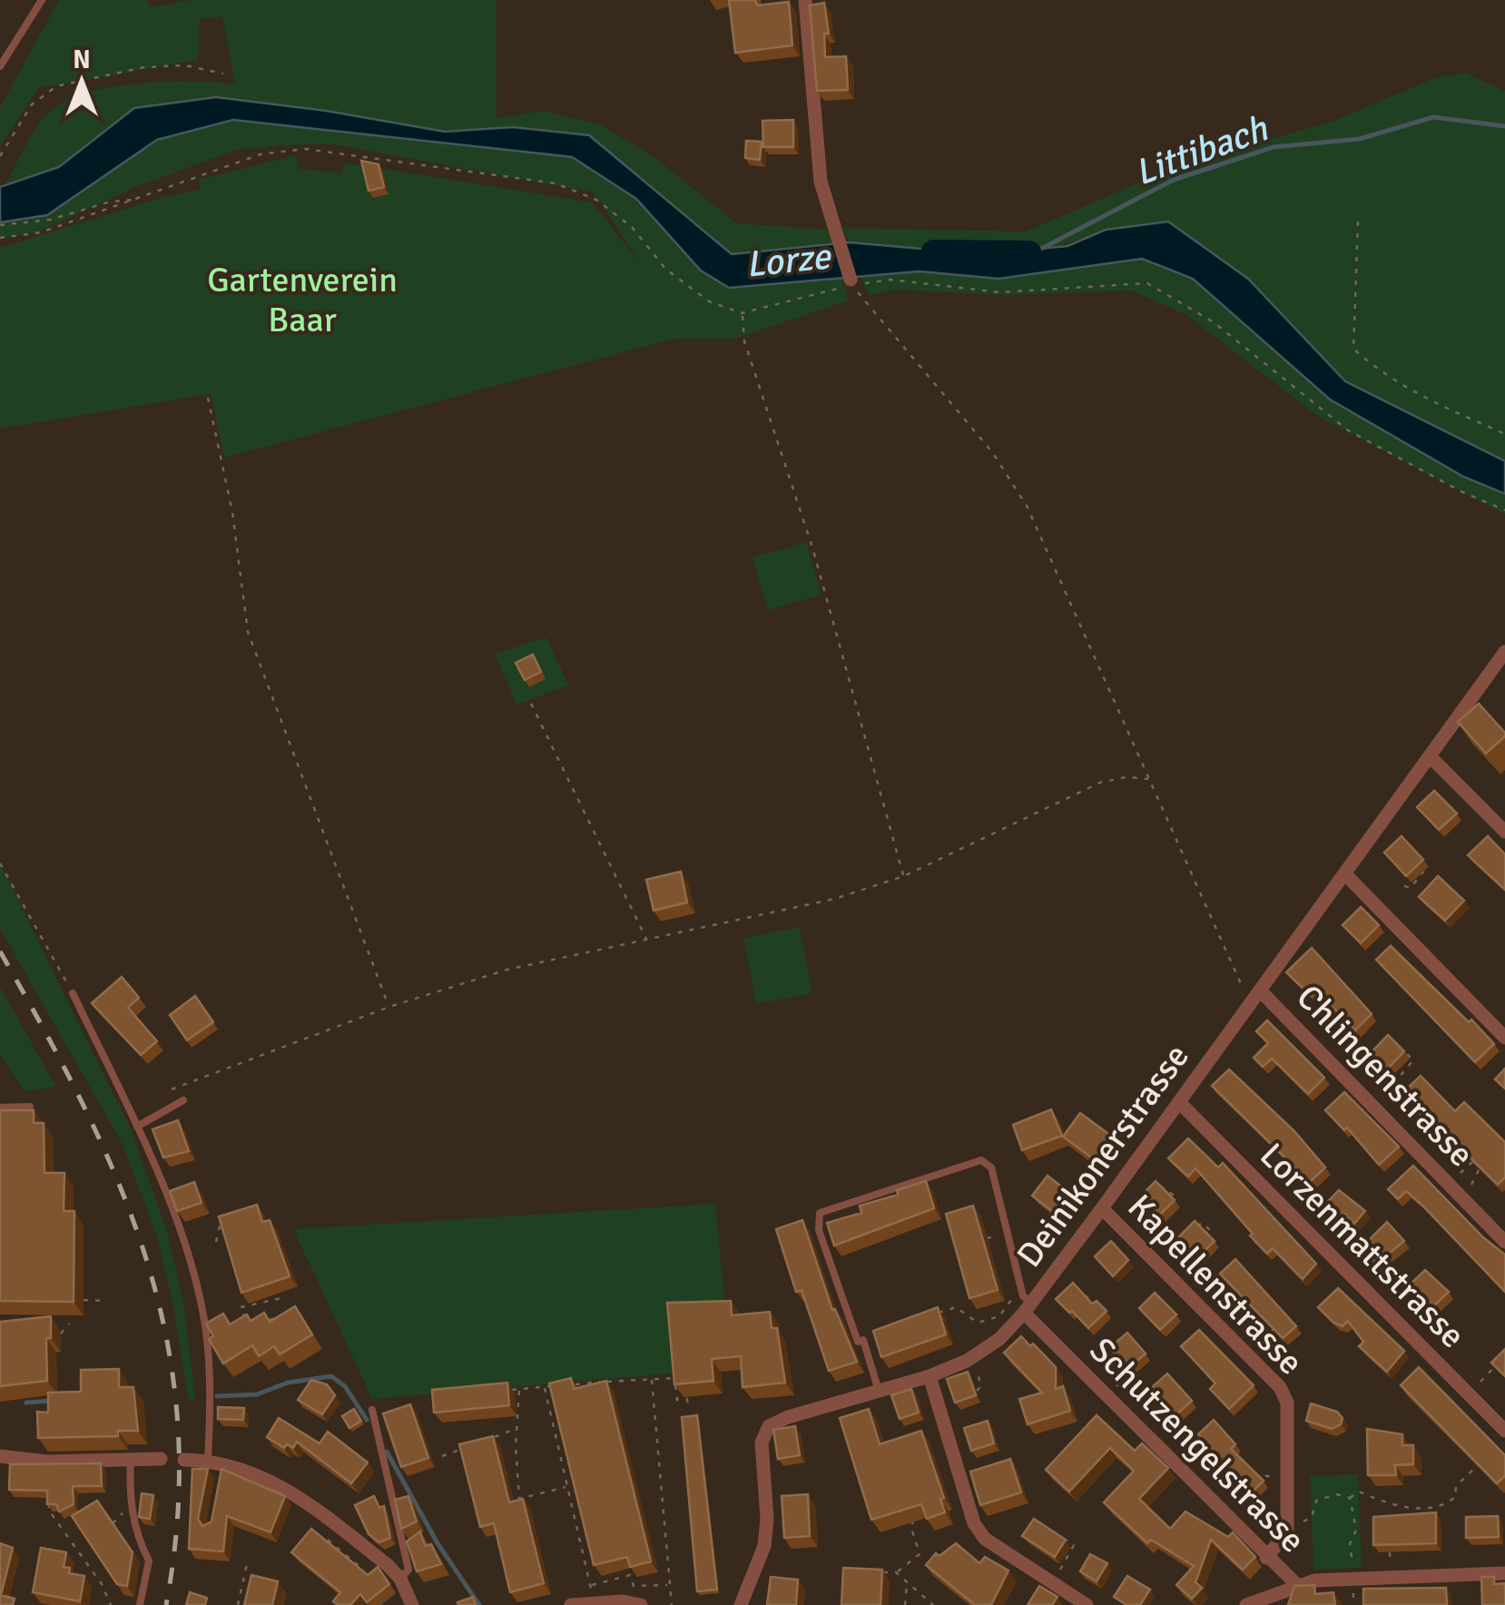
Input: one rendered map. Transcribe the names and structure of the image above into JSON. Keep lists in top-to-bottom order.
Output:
{
  "streets": {
    "street": [
      "Chlingenstrasse",
      "Deinikonerstrasse",
      "Lorzenmattstrasse",
      "Kapellenstrasse",
      "Schutzengelstrasse"
    ]
  },
  "crossings": [
    ["Chlingenstrasse", "Deinikonerstrasse"],
    ["Deinikonerstrasse", "Lorzenmattstrasse"],
    ["Deinikonerstrasse", "Kapellenstrasse"],
    ["Deinikonerstrasse", "Schutzengelstrasse"],
    ["Kapellenstrasse", "Schutzengelstrasse"]
  ],
  "water": ["Littibach", "Lorze"],
  "parks": ["Gartenverein Baar"],
  "north": "top"
}
